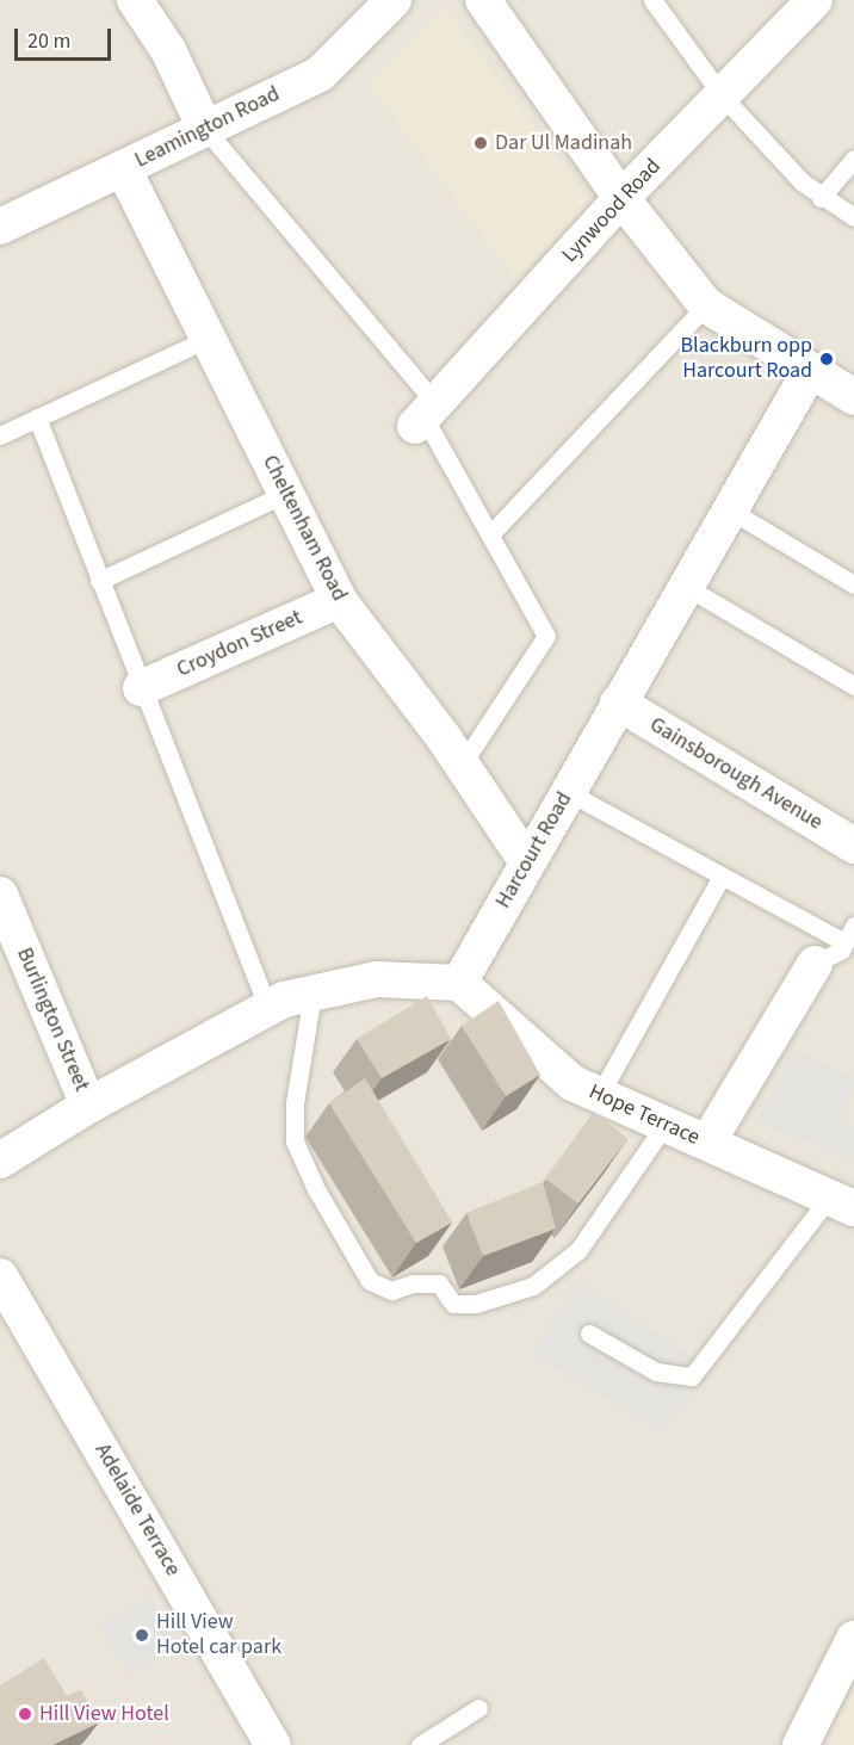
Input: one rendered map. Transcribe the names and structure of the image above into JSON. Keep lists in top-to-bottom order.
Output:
{
  "streets": {
    "street": [
      "Leamington Road",
      "Lynwood Road",
      "Cheltenham Road",
      "Croydon Street",
      "Gainsborough Avenue",
      "Harcourt Road",
      "Burlington Street",
      "Hope Terrace",
      "Adelaide Terrace"
    ]
  },
  "crossings": [
    ["Leamington Road", "Cheltenham Road"],
    ["Cheltenham Road", "Croydon Street"],
    ["Cheltenham Road", "Harcourt Road"],
    ["Gainsborough Avenue", "Harcourt Road"],
    ["Harcourt Road", "Hope Terrace"]
  ],
  "places": [
    "Dar Ul Madinah",
    "Blackburn opp Harcourt Road",
    "Hill View Hotel car park",
    "Hill View Hotel"
  ],
  "scale_bar": "20 m"
}
